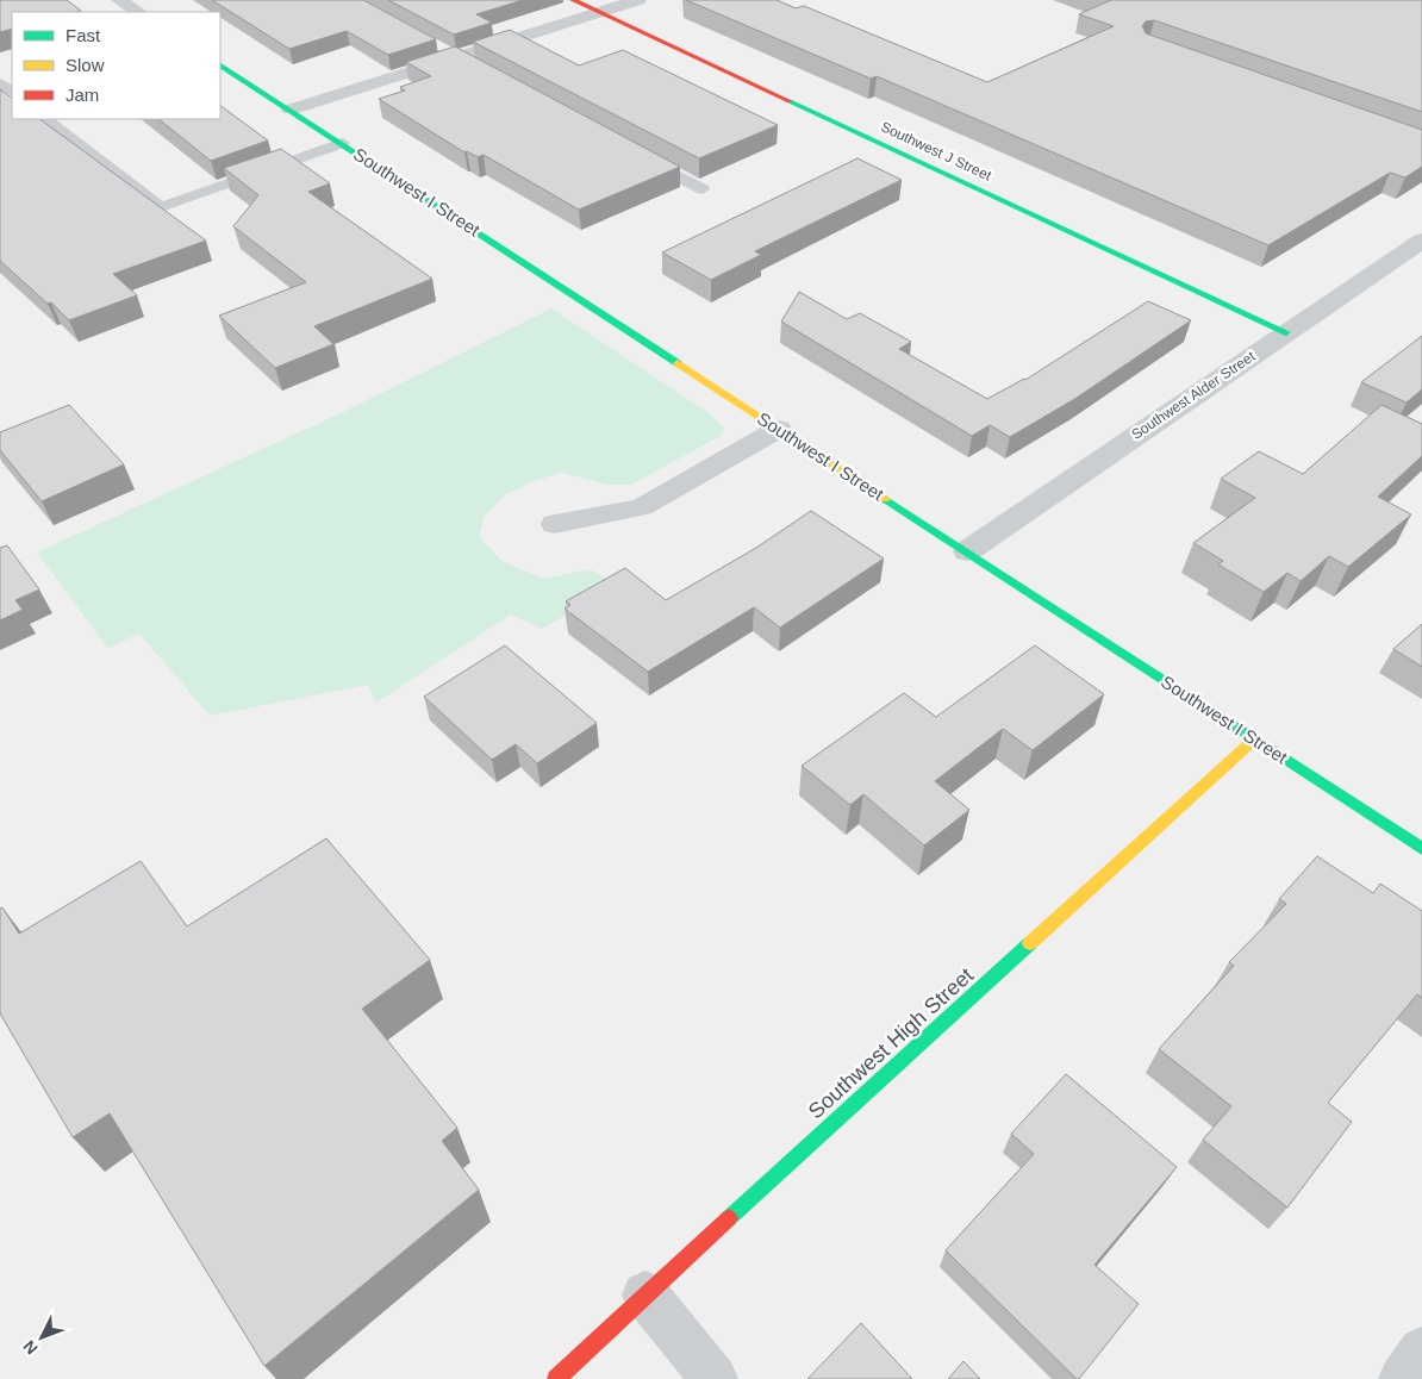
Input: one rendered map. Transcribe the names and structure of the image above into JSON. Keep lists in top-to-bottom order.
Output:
{
  "streets": {
    "street": [
      "Southwest J Street",
      "Southwest I Street",
      "Southwest Alder Street",
      "Southwest High Street"
    ]
  },
  "crossings": [
    ["Southwest J Street", "Southwest Alder Street"],
    ["Southwest I Street", "Southwest Alder Street"],
    ["Southwest I Street", "Southwest High Street"]
  ],
  "legend": ["Fast", "Slow", "Jam"],
  "north": "bottom left"
}
